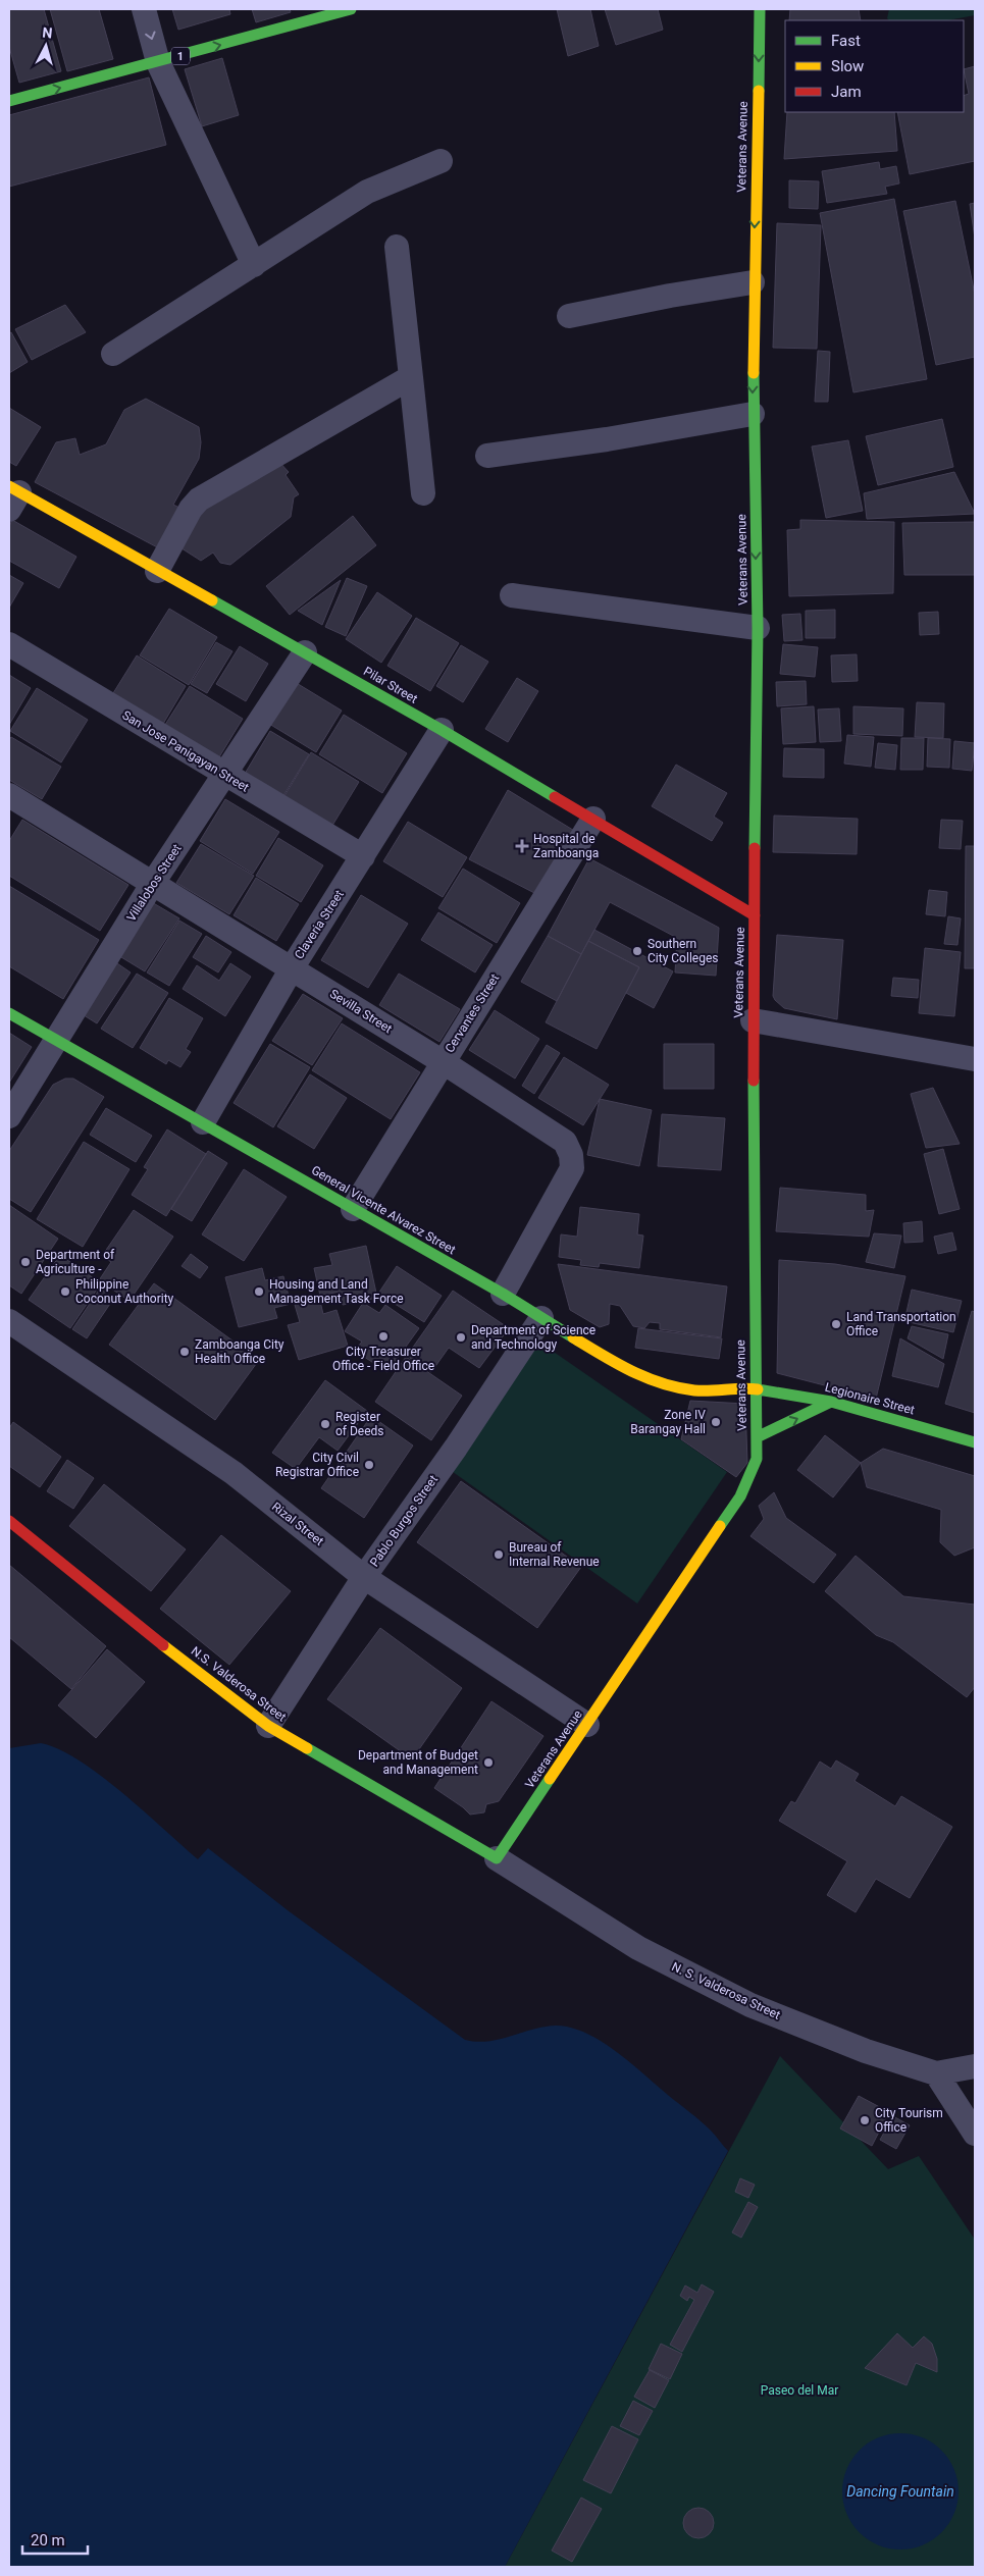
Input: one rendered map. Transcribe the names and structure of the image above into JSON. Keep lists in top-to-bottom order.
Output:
{
  "streets": {
    "main road": [
      "1",
      "Veterans Avenue",
      "Pilar Street",
      "General Vicente Alvarez Street",
      "Legionaire Street",
      "N.S. Valderosa Street"
    ],
    "street": [
      "San Jose Panigayan Street",
      "Villalobos Street",
      "Claveria Street",
      "Sevilla Street",
      "Cervantes Street",
      "Pablo Burgos Street",
      "Rizal Street",
      "N. S. Valderosa Street"
    ]
  },
  "crossings": [
    ["Veterans Avenue", "Pilar Street"],
    ["Veterans Avenue", "General Vicente Alvarez Street"],
    ["Veterans Avenue", "Legionaire Street"],
    ["Veterans Avenue", "Rizal Street"],
    ["Veterans Avenue", "N.S. Valderosa Street"],
    ["Veterans Avenue", "N. S. Valderosa Street"],
    ["Pilar Street", "Villalobos Street"],
    ["Pilar Street", "Claveria Street"],
    ["Pilar Street", "Cervantes Street"],
    ["San Jose Panigayan Street", "Villalobos Street"],
    ["San Jose Panigayan Street", "Claveria Street"],
    ["Villalobos Street", "Sevilla Street"],
    ["Villalobos Street", "General Vicente Alvarez Street"],
    ["Claveria Street", "Sevilla Street"],
    ["Claveria Street", "General Vicente Alvarez Street"],
    ["Sevilla Street", "Cervantes Street"],
    ["Sevilla Street", "General Vicente Alvarez Street"],
    ["Cervantes Street", "General Vicente Alvarez Street"],
    ["General Vicente Alvarez Street", "Legionaire Street"],
    ["General Vicente Alvarez Street", "Pablo Burgos Street"],
    ["Pablo Burgos Street", "Rizal Street"],
    ["Pablo Burgos Street", "N.S. Valderosa Street"],
    ["N.S. Valderosa Street", "N. S. Valderosa Street"]
  ],
  "water": ["Dancing Fountain"],
  "parks": ["Paseo del Mar"],
  "places": {
    "health": ["Hospital de Zamboanga"],
    "other": [
      "Southern City Colleges",
      "Department of Agriculture -",
      "Philippine Coconut Authority",
      "Housing and Land Management Task Force",
      "Land Transportation Office",
      "City Treasurer Office - Field Office",
      "Department of Science and Technology",
      "Zamboanga City Health Office",
      "Zone IV Barangay Hall",
      "Register of Deeds",
      "City Civil Registrar Office",
      "Bureau of Internal Revenue",
      "Department of Budget and Management",
      "City Tourism Office"
    ]
  },
  "legend": ["Fast", "Slow", "Jam"],
  "scale_bar": "20 m",
  "north": "top"
}
